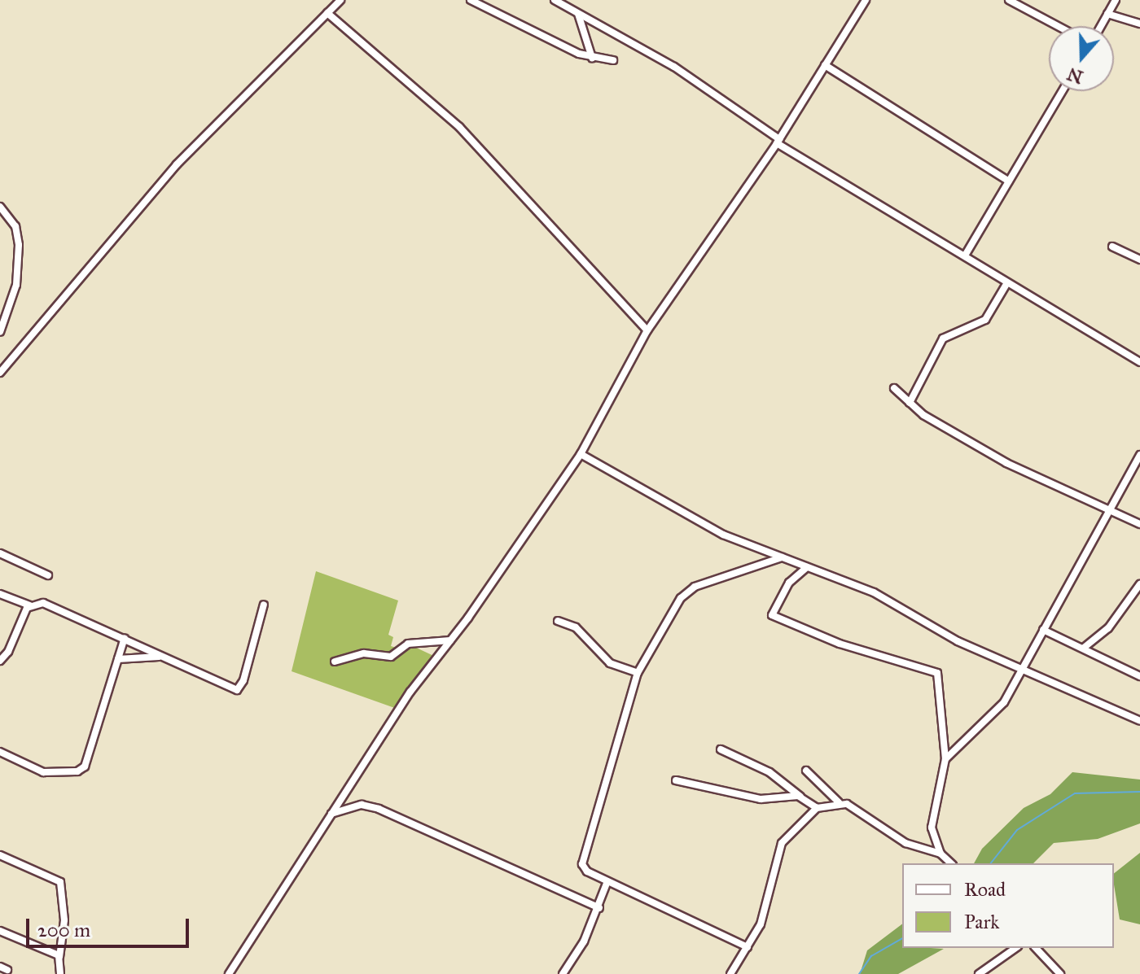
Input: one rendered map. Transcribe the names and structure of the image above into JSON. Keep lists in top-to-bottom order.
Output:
{
  "legend": ["Road", "Park"],
  "scale_bar": "200 m",
  "north": "bottom"
}
